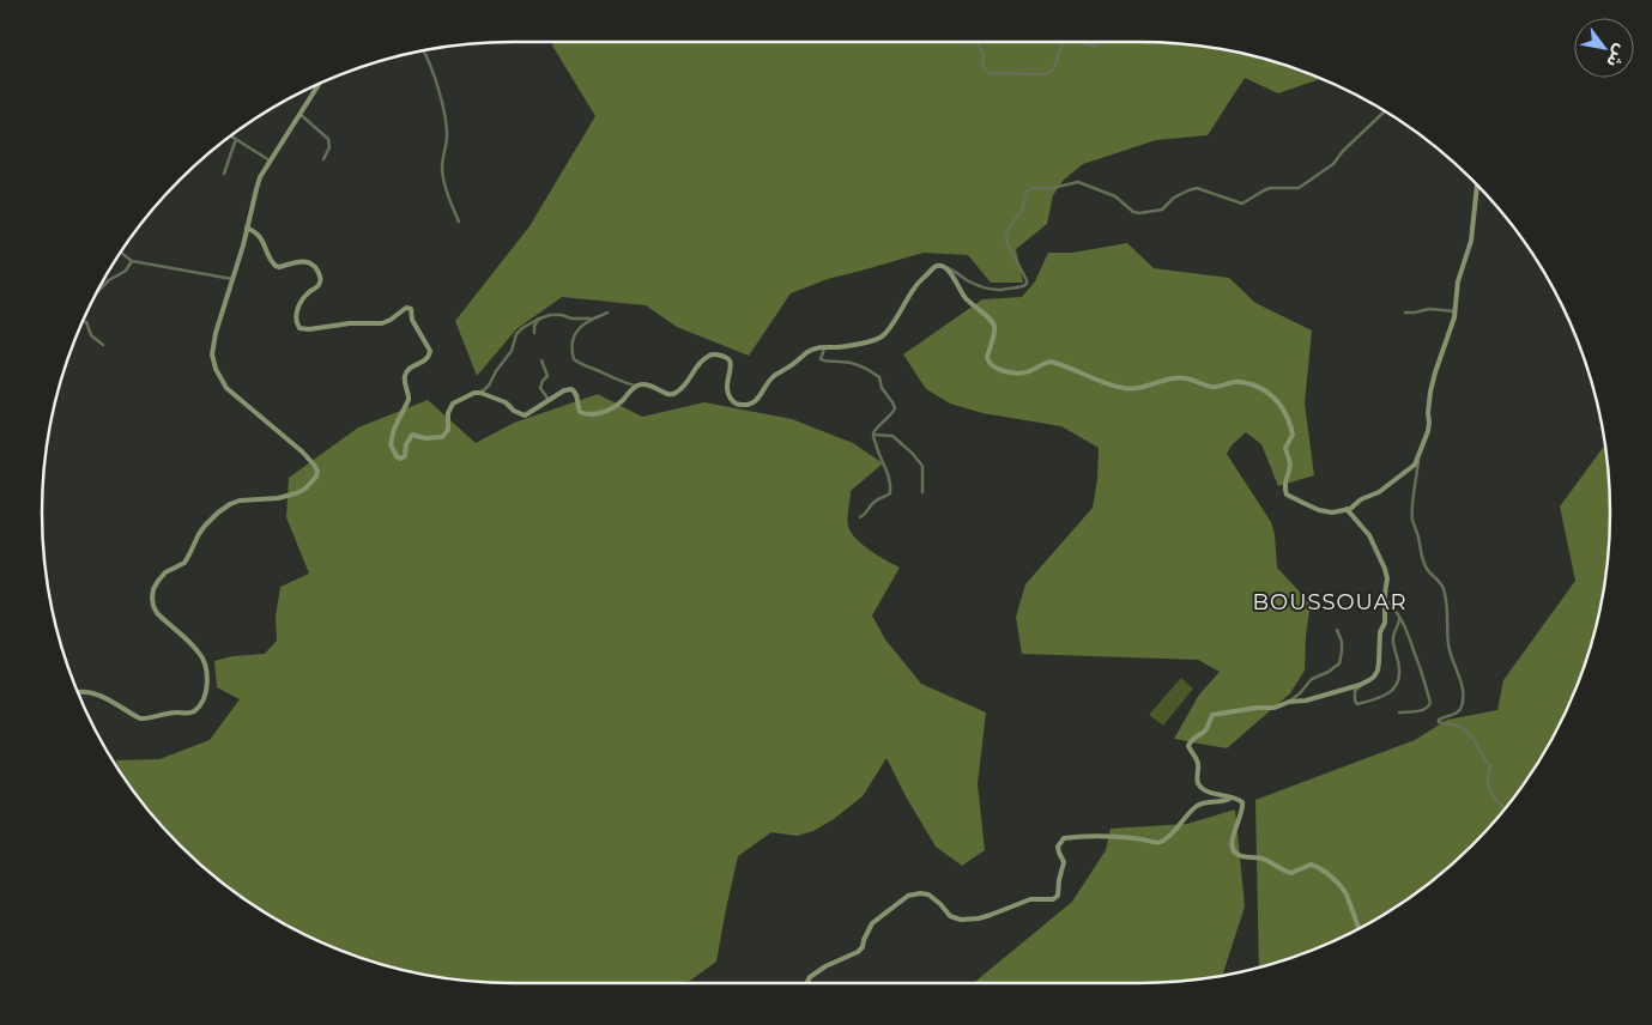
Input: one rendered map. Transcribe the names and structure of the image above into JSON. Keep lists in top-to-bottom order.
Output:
{
  "districts": ["BOUSSOUAR"],
  "north": "bottom right"
}
